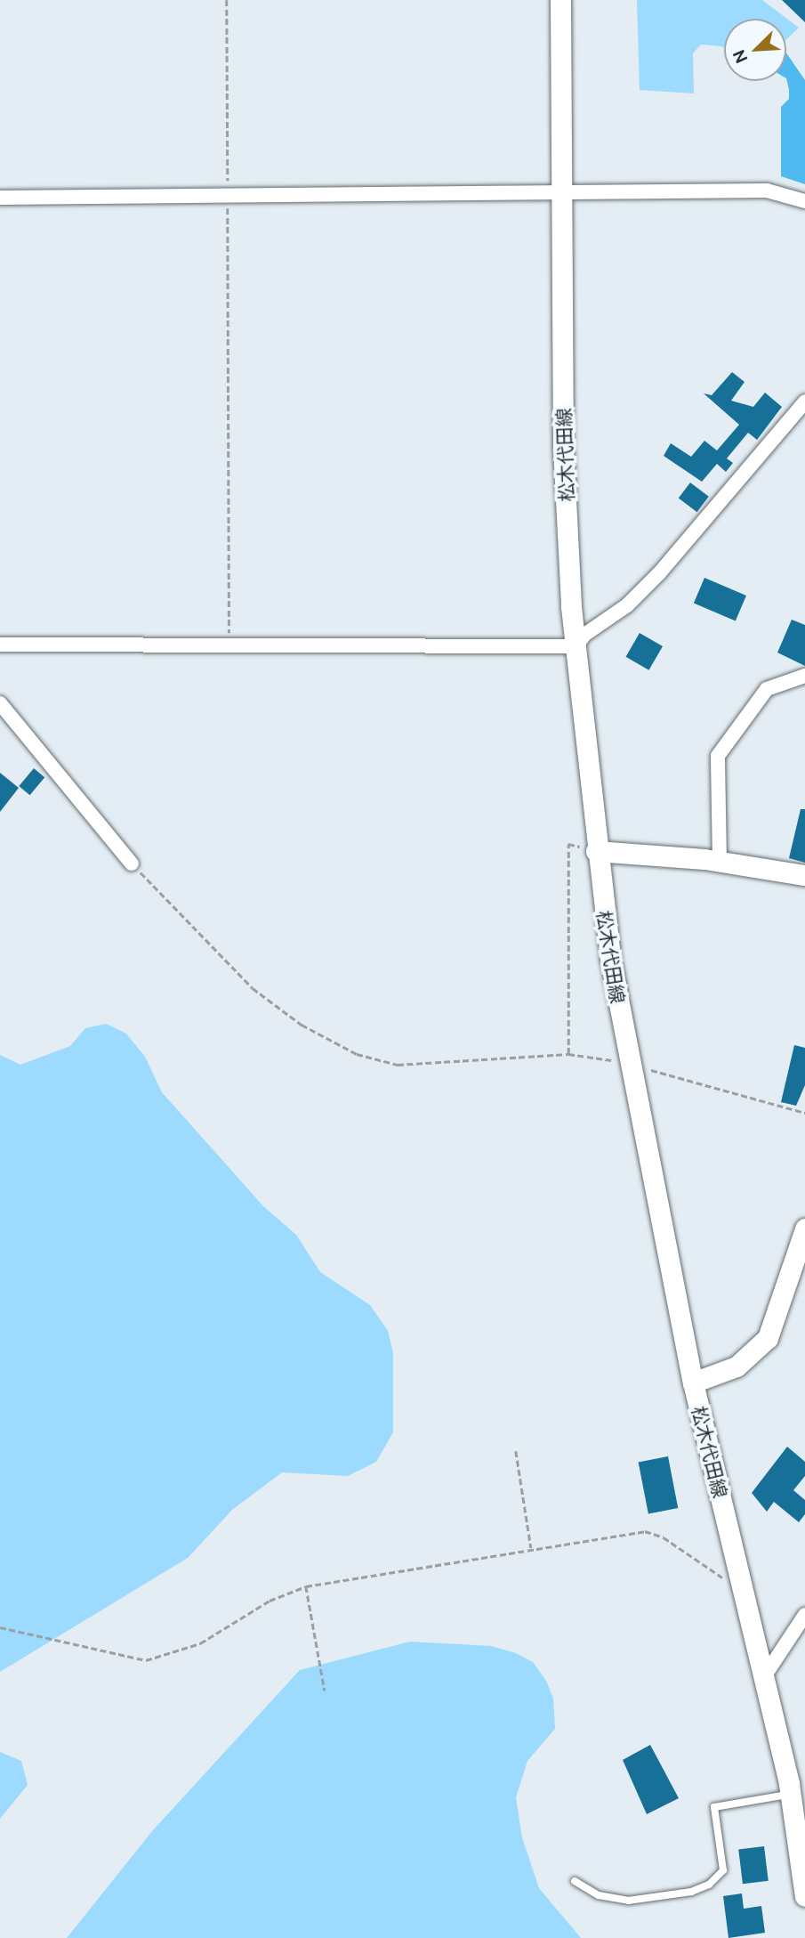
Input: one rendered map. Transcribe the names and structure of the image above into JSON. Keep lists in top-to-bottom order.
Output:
{
  "streets": {
    "main road": ["松木代田線"]
  },
  "north": "bottom left"
}
